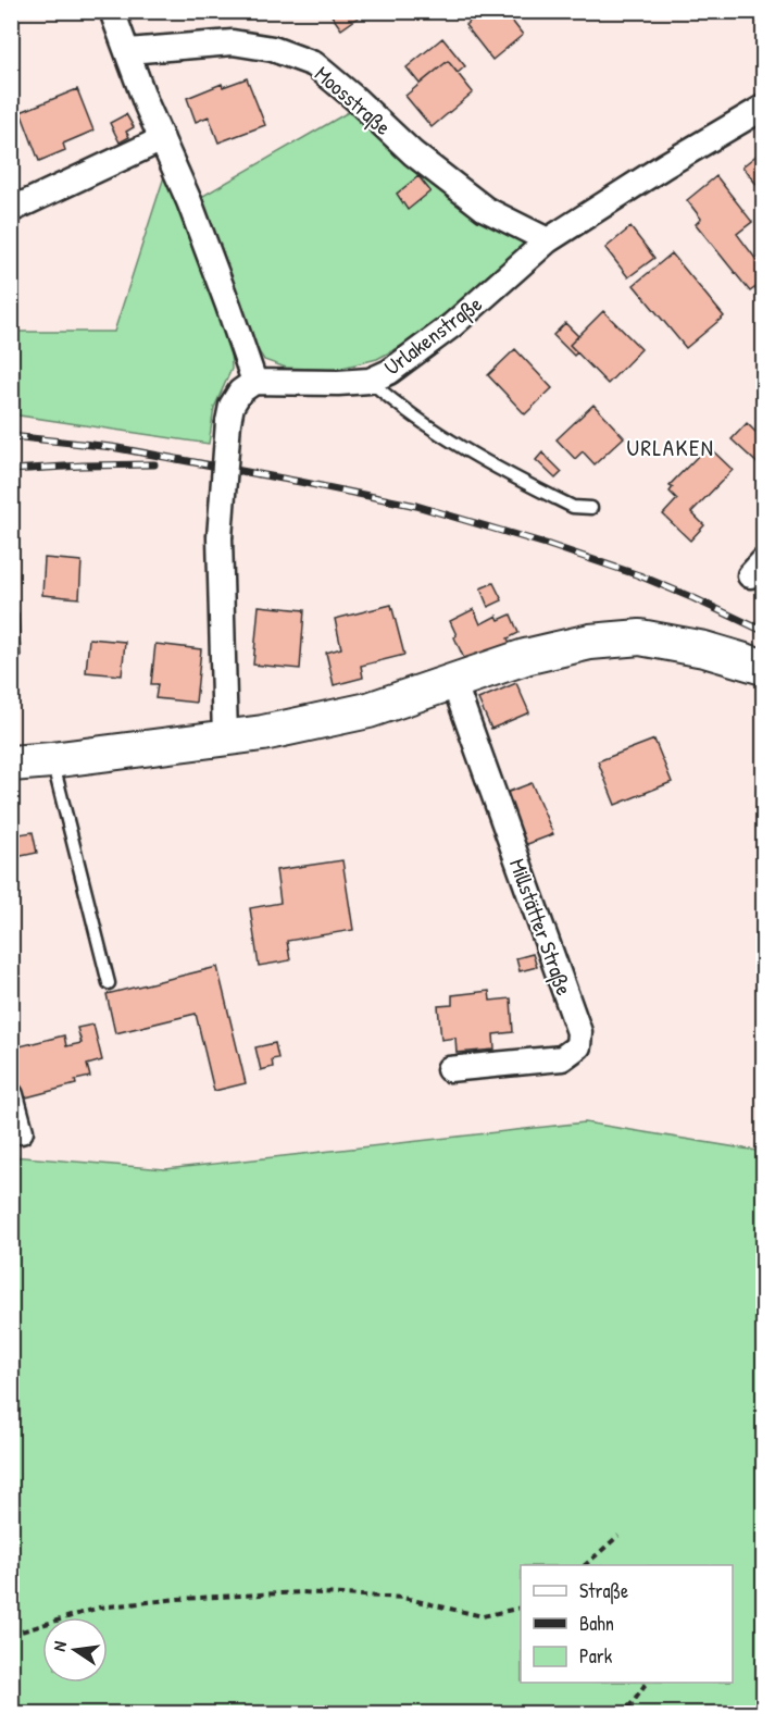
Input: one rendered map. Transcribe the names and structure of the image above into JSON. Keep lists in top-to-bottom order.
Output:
{
  "streets": {
    "street": ["Moosstraße", "Urlakenstraße", "Millstätter Straße"]
  },
  "crossings": [
    ["Moosstraße", "Urlakenstraße"]
  ],
  "districts": ["URLAKEN"],
  "legend": ["Straße", "Bahn", "Park"],
  "north": "left"
}
